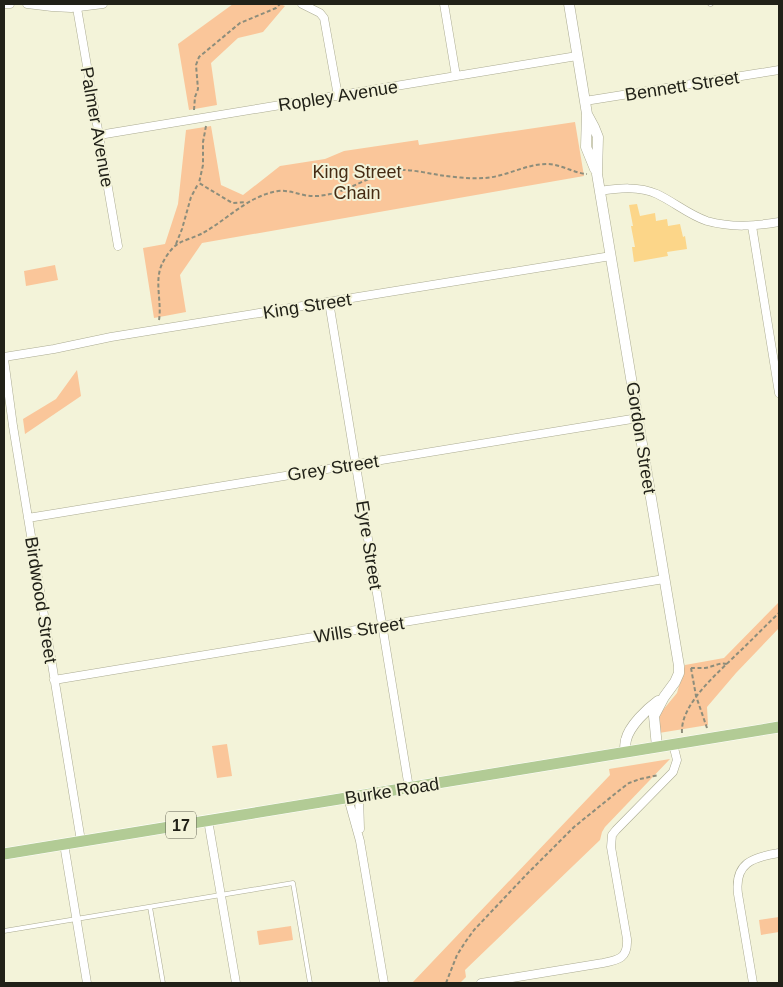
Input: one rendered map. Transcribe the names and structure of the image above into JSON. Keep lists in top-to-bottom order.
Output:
{
  "streets": {
    "main road": ["Burke Road", "17"],
    "street": [
      "Bennett Street",
      "Ropley Avenue",
      "Palmer Avenue",
      "King Street",
      "Gordon Street",
      "Grey Street",
      "Eyre Street",
      "Birdwood Street",
      "Wills Street"
    ]
  },
  "crossings": [
    ["Bennett Street", "Gordon Street"],
    ["Ropley Avenue", "Palmer Avenue"],
    ["Ropley Avenue", "Gordon Street"],
    ["King Street", "Gordon Street"],
    ["King Street", "Eyre Street"],
    ["King Street", "Birdwood Street"],
    ["Gordon Street", "Grey Street"],
    ["Gordon Street", "Wills Street"],
    ["Grey Street", "Eyre Street"],
    ["Grey Street", "Birdwood Street"],
    ["Eyre Street", "Wills Street"],
    ["Eyre Street", "Burke Road"],
    ["Birdwood Street", "Wills Street"],
    ["Birdwood Street", "Burke Road"]
  ],
  "parks": ["King Street Chain"]
}
